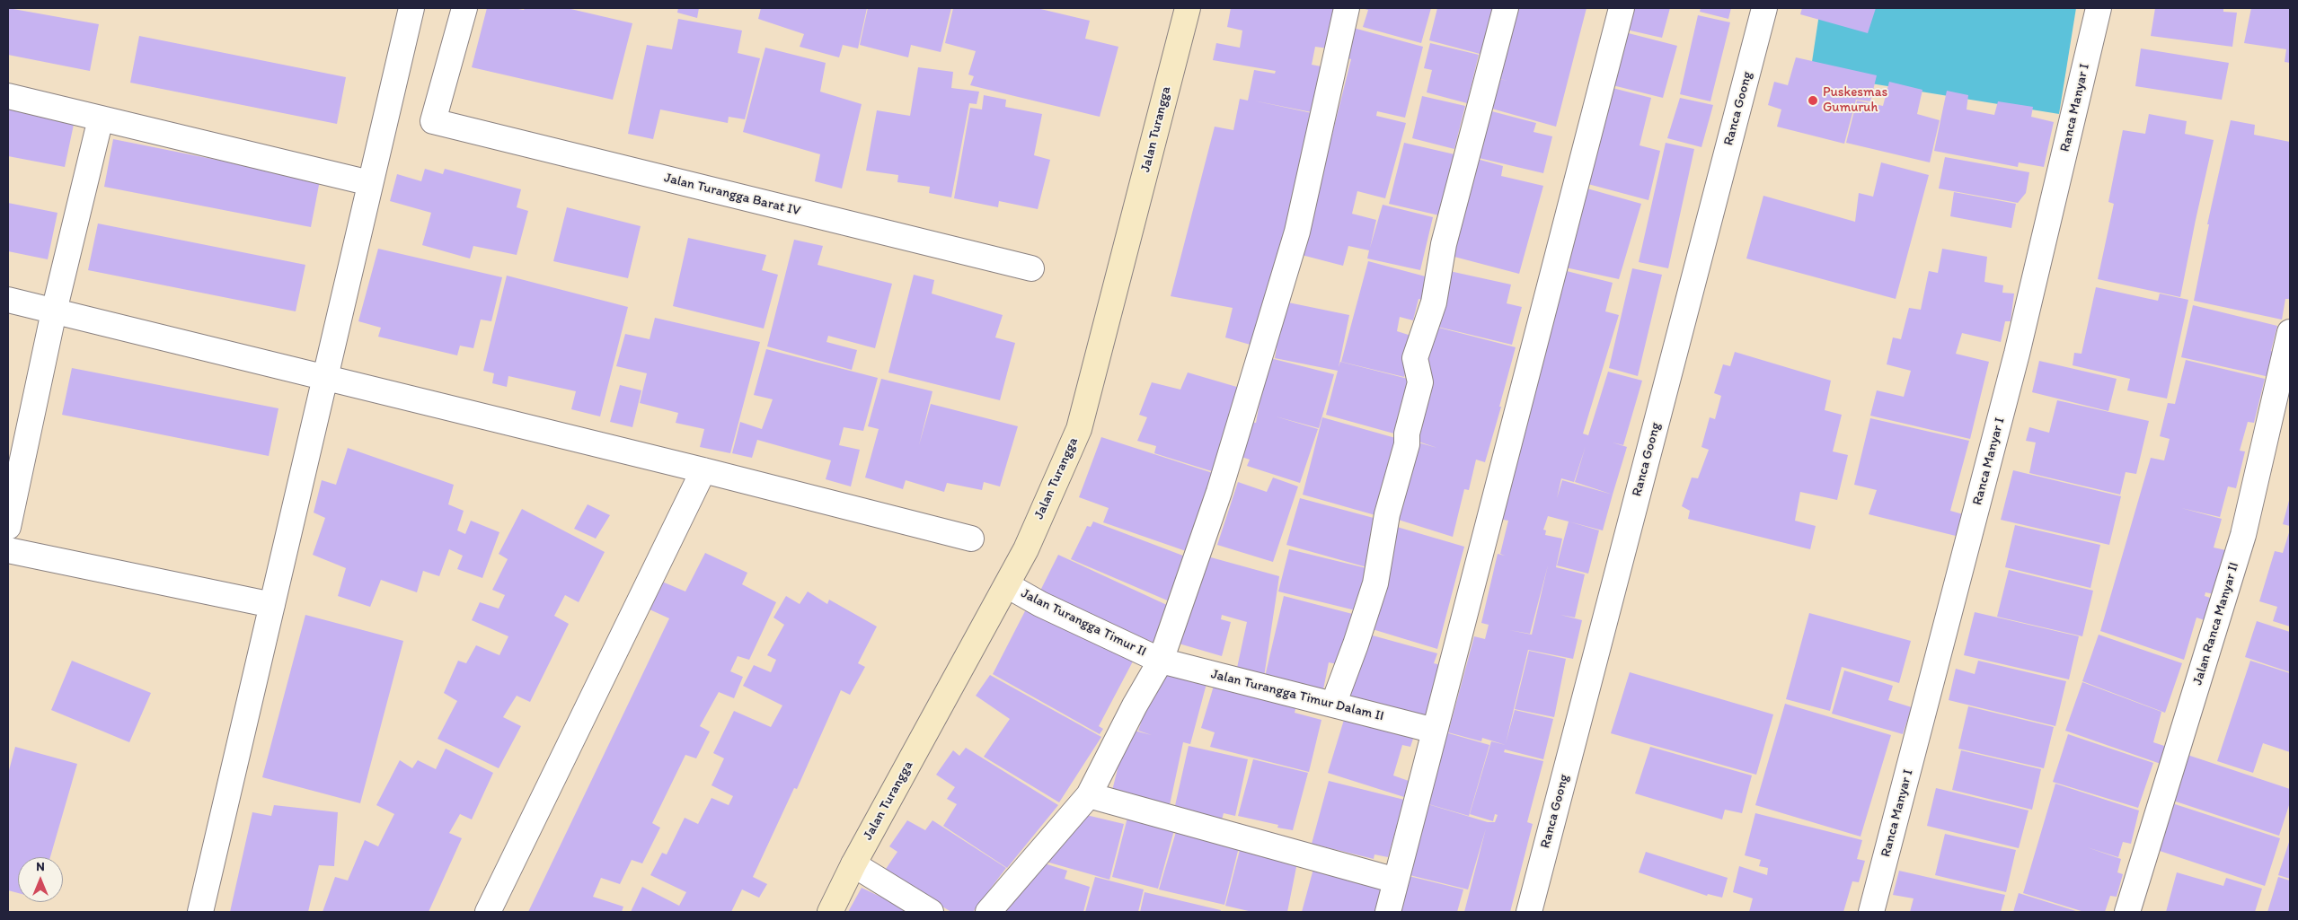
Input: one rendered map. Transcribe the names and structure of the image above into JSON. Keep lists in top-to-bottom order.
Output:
{
  "streets": {
    "main road": ["Jalan Turangga"],
    "street": [
      "Ranca Manyar I",
      "Ranca Goong",
      "Jalan Turangga Barat IV",
      "Jalan Turangga Timur II",
      "Jalan Ranca Manyar II",
      "Jalan Turangga Timur Dalam II"
    ]
  },
  "crossings": [
    ["Jalan Turangga", "Jalan Turangga Timur II"],
    ["Jalan Turangga Timur II", "Jalan Turangga Timur Dalam II"]
  ],
  "places": ["Puskesmas Gumuruh"],
  "north": "top"
}
